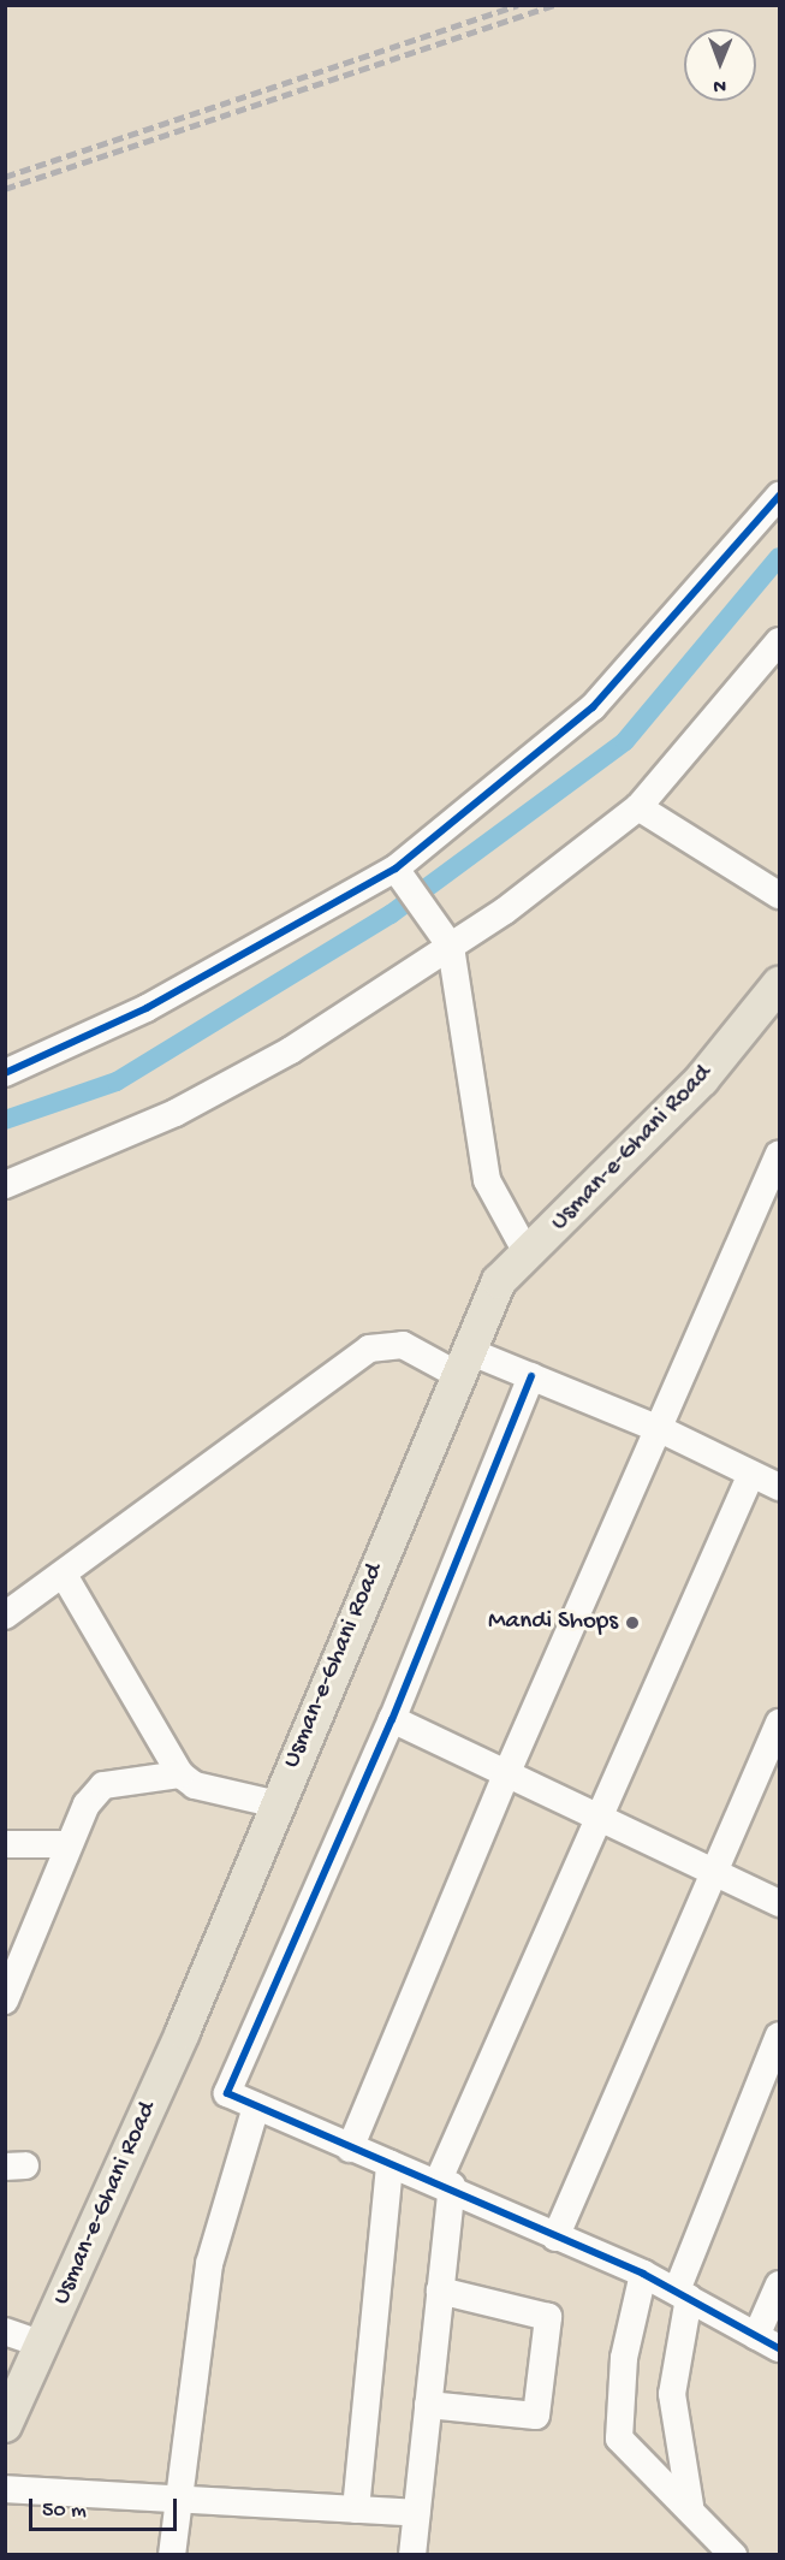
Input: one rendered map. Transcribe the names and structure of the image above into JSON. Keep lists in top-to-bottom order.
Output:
{
  "streets": {
    "main road": ["Usman-e-Ghani Road"]
  },
  "places": ["Mandi Shops"],
  "scale_bar": "50 m",
  "north": "bottom"
}
